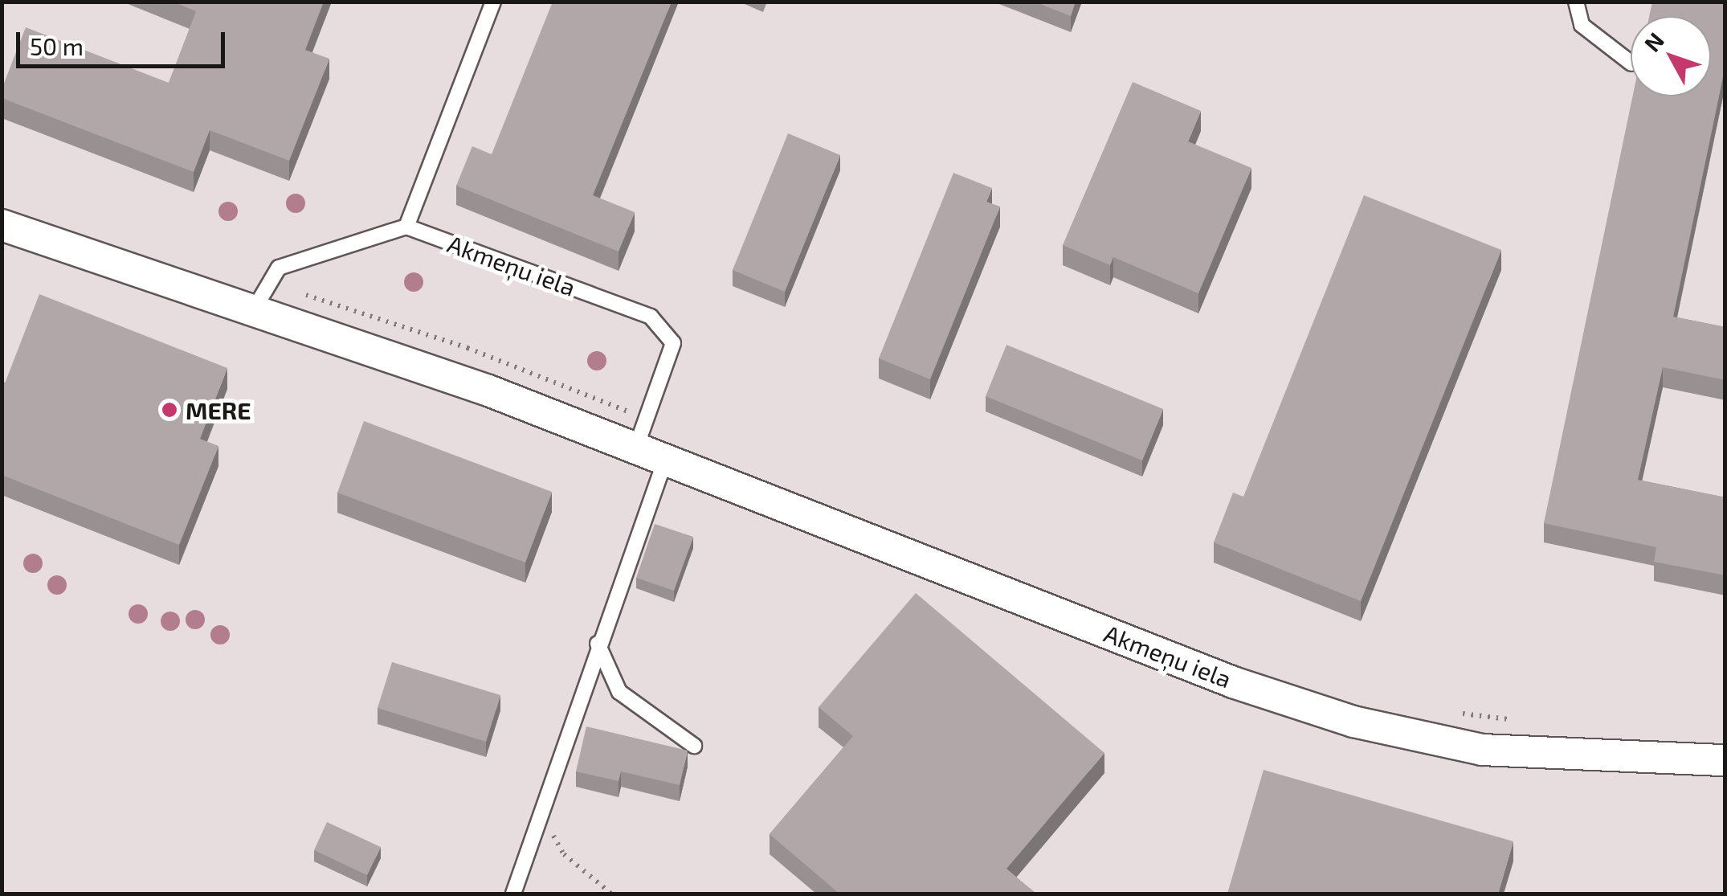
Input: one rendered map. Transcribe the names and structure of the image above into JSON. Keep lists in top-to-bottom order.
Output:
{
  "streets": {
    "street": ["Akmeņu iela"]
  },
  "places": ["MERE"],
  "scale_bar": "50 m",
  "north": "top left"
}
